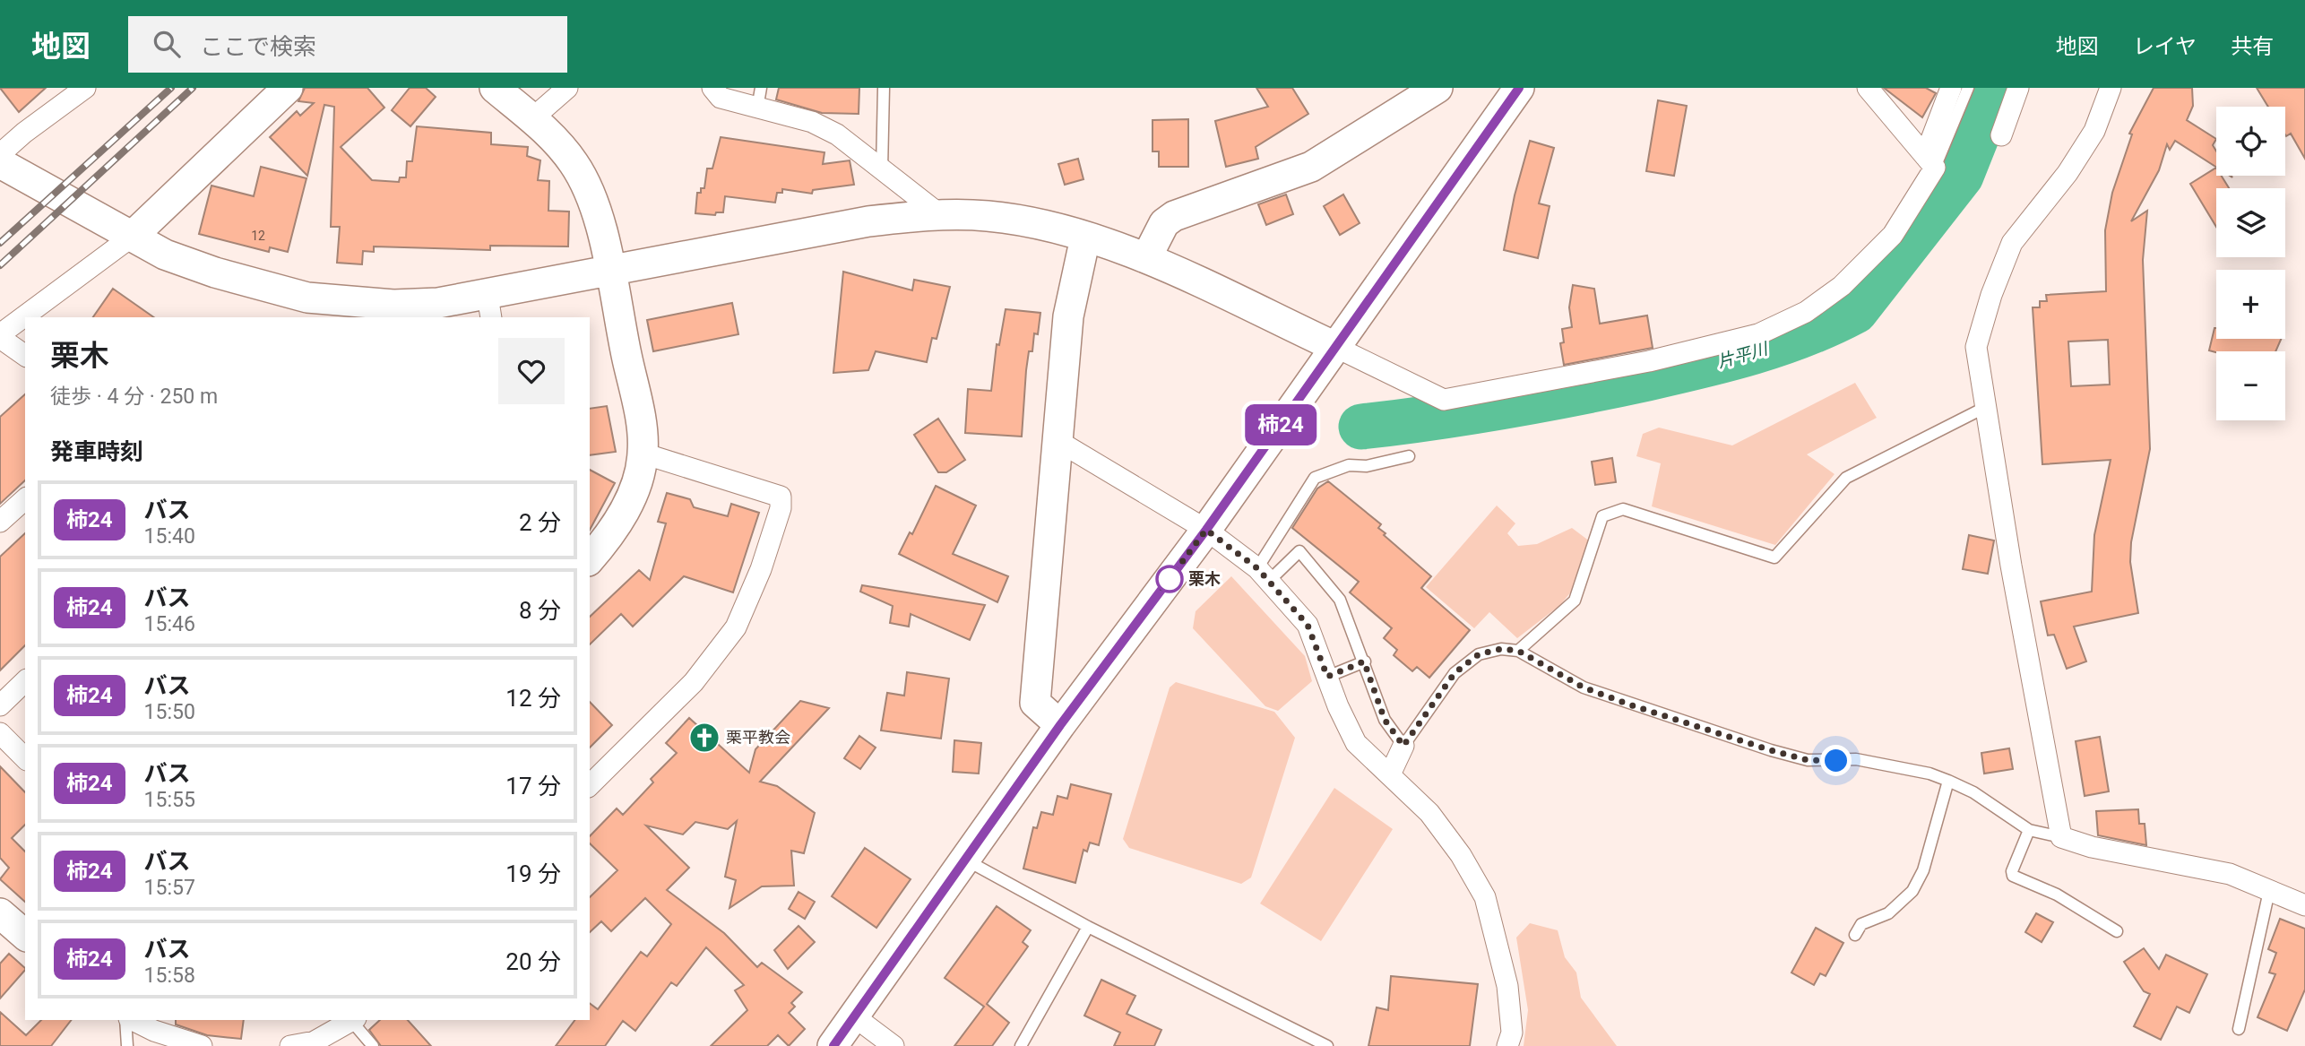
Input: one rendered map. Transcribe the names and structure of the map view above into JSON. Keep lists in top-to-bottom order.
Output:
{
  "water": ["片平川"],
  "places": {
    "other": ["栗木"],
    "church": ["栗平教会"]
  },
  "lines": ["bus line 柿24"],
  "house_numbers": ["12"],
  "page": {
    "header": "地図",
    "search": "ここで検索",
    "nav": ["地図", "レイヤ", "共有"],
    "on_map": "柿24",
    "map_buttons": ["+", "−"],
    "heading": [
      ["栗木", "徒歩 · 4 分 · 250 m"],
      "発車時刻"
    ],
    "list": [
      {
        "mark": "柿24",
        "name": "バス",
        "note": "15:40",
        "value": "2 分"
      },
      {
        "mark": "柿24",
        "name": "バス",
        "note": "15:46",
        "value": "8 分"
      },
      {
        "mark": "柿24",
        "name": "バス",
        "note": "15:50",
        "value": "12 分"
      },
      {
        "mark": "柿24",
        "name": "バス",
        "note": "15:55",
        "value": "17 分"
      },
      {
        "mark": "柿24",
        "name": "バス",
        "note": "15:57",
        "value": "19 分"
      },
      {
        "mark": "柿24",
        "name": "バス",
        "note": "15:58",
        "value": "20 分"
      }
    ]
  }
}
